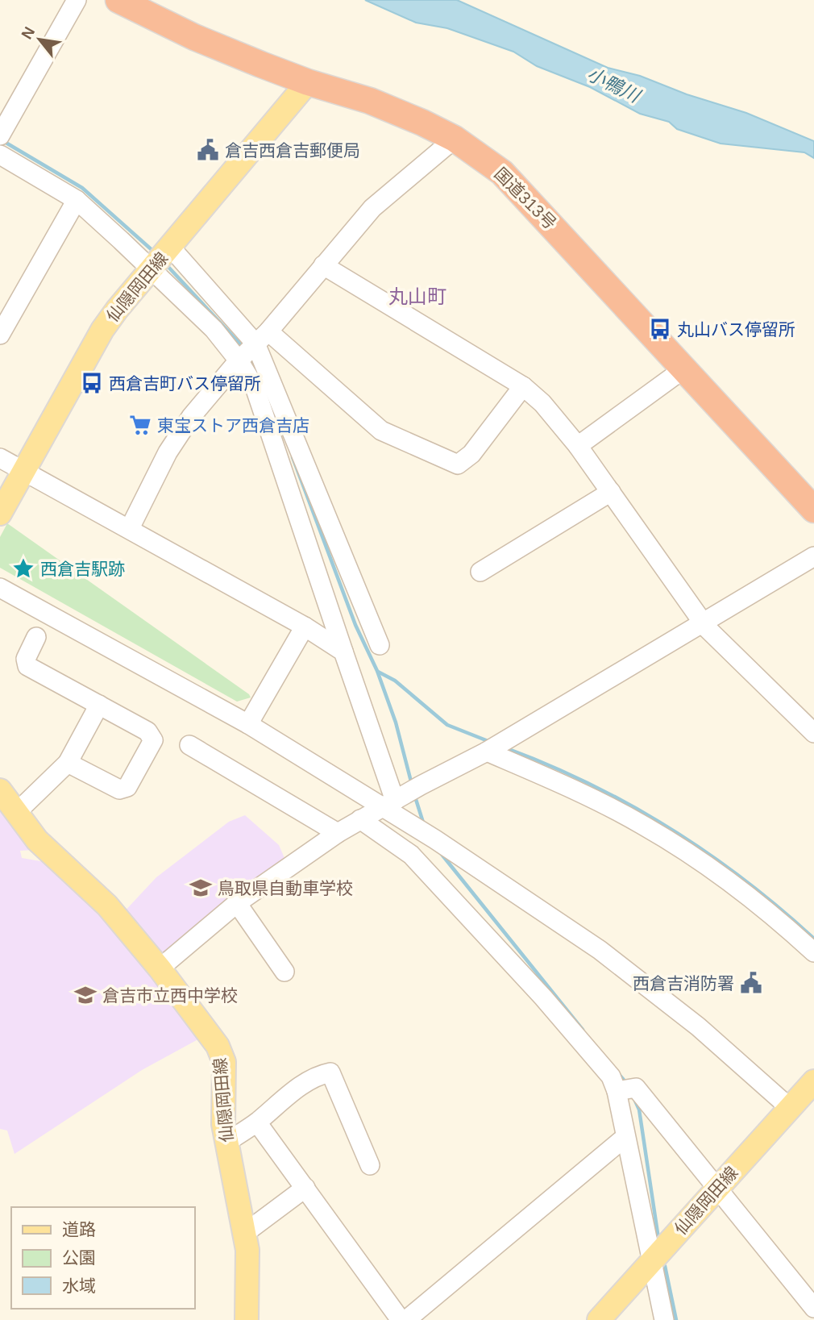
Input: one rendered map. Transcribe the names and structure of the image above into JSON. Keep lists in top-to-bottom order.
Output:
{
  "streets": {
    "highway": ["国道313号"],
    "main road": ["仙隠岡田線"]
  },
  "crossings": [
    ["国道313号", "仙隠岡田線"]
  ],
  "districts": ["丸山町"],
  "water": ["小鴨川"],
  "places": {
    "public building": ["倉吉西倉吉郵便局", "西倉吉消防署"],
    "bus stop": ["丸山バス停留所", "西倉吉町バス停留所"],
    "supermarket": ["東宝ストア西倉吉店"],
    "place": ["西倉吉駅跡"],
    "school or university": ["鳥取県自動車学校", "倉吉市立西中学校"]
  },
  "legend": ["道路", "公園", "水域"],
  "north": "top left"
}
